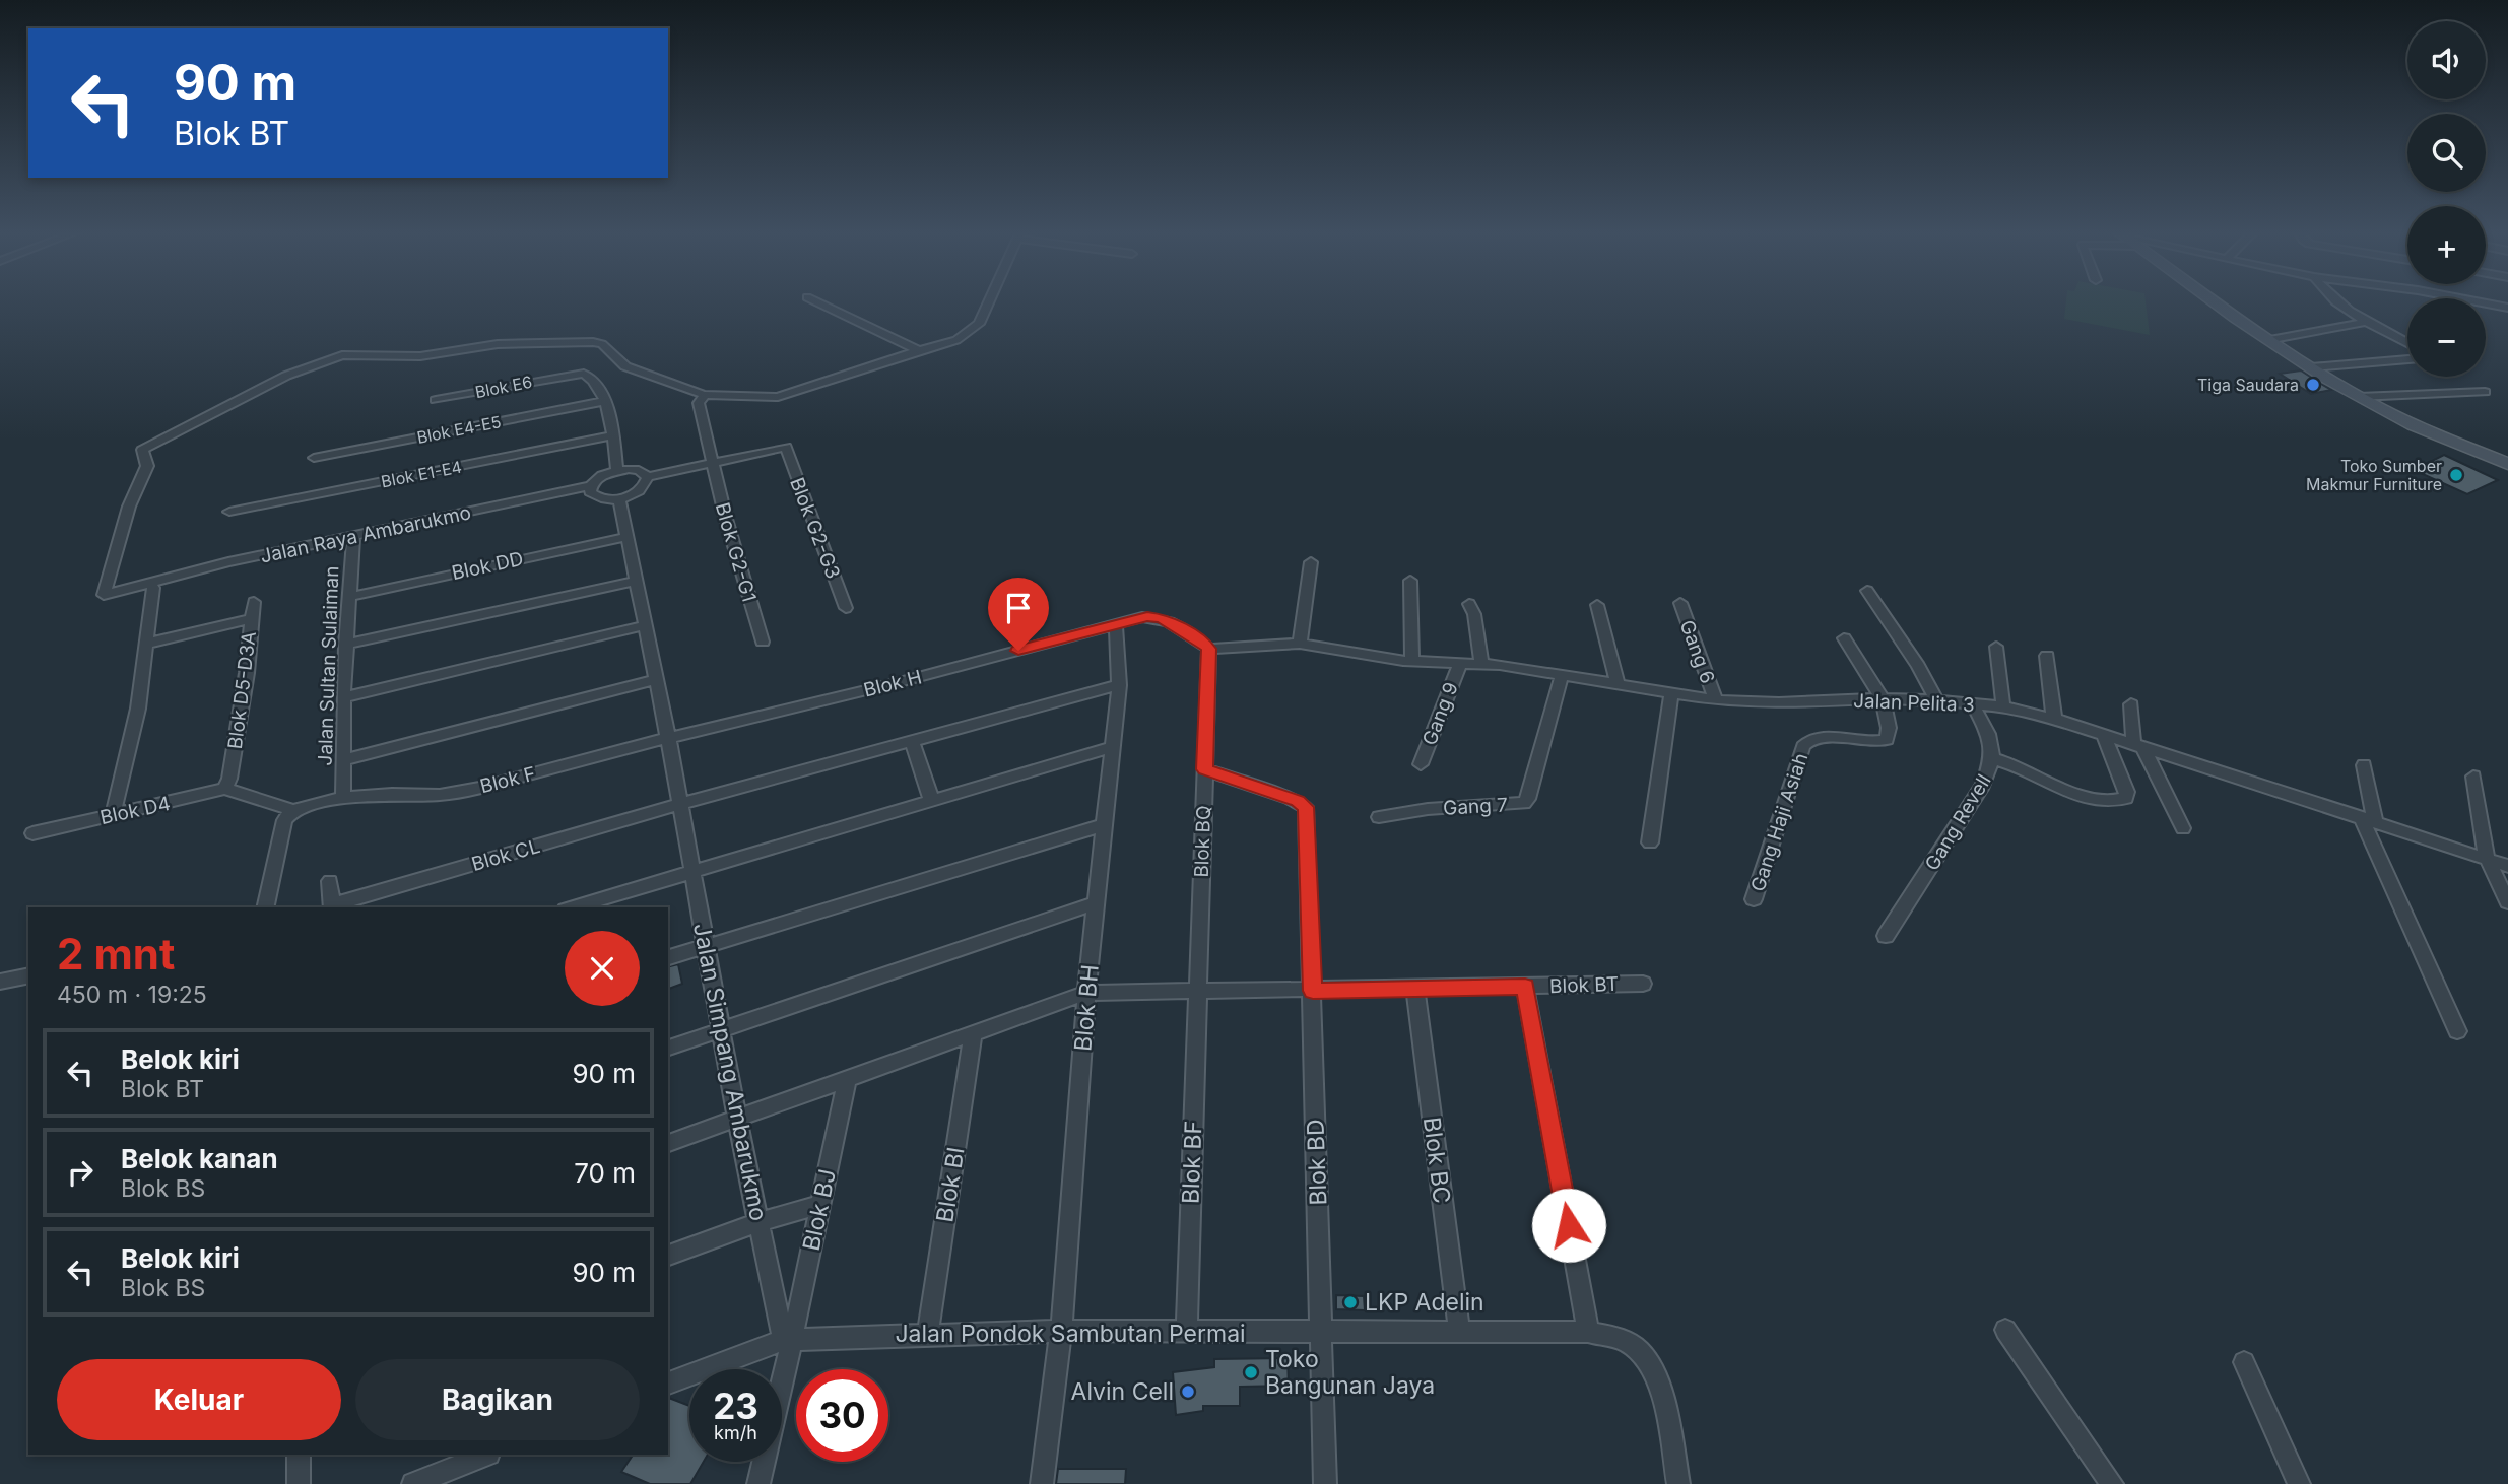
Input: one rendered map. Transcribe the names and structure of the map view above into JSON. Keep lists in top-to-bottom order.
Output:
{
  "streets": {
    "street": [
      "Blok E6",
      "Blok E4-E5",
      "Blok E1-E4",
      "Blok G2-G3",
      "Jalan Raya Ambarukmo",
      "Blok G2-G1",
      "Blok DD",
      "Gang 6",
      "Jalan Sultan Sulaiman",
      "Blok H",
      "Blok D5-D3A",
      "Jalan Pelita 3",
      "Gang 9",
      "Blok F",
      "Gang 7",
      "Blok D4",
      "Gang Haji Asiah",
      "Gang Revell",
      "Blok BQ",
      "Blok CL",
      "Blok BT",
      "Blok BH",
      "Jalan Simpang Ambarukmo",
      "Blok BC",
      "Blok BF",
      "Blok BD",
      "Blok BI",
      "Blok BJ",
      "Jalan Pondok Sambutan Permai"
    ]
  },
  "crossings": [
    ["Blok E6", "Blok E4-E5"],
    ["Blok G2-G3", "Blok G2-G1"],
    ["Jalan Raya Ambarukmo", "Blok G2-G1"],
    ["Jalan Raya Ambarukmo", "Jalan Sultan Sulaiman"],
    ["Blok DD", "Jalan Sultan Sulaiman"],
    ["Gang 6", "Jalan Pelita 3"],
    ["Jalan Sultan Sulaiman", "Blok F"],
    ["Blok H", "Blok F"],
    ["Blok H", "Blok BH"],
    ["Blok H", "Jalan Simpang Ambarukmo"],
    ["Blok D5-D3A", "Blok D4"],
    ["Jalan Pelita 3", "Gang 9"],
    ["Jalan Pelita 3", "Gang 7"],
    ["Jalan Pelita 3", "Gang Haji Asiah"],
    ["Jalan Pelita 3", "Gang Revell"],
    ["Jalan Pelita 3", "Blok BQ"],
    ["Blok F", "Jalan Simpang Ambarukmo"],
    ["Blok BQ", "Blok BT"],
    ["Blok BQ", "Blok BF"],
    ["Blok BQ", "Blok BD"],
    ["Blok CL", "Blok BH"],
    ["Blok CL", "Jalan Simpang Ambarukmo"],
    ["Blok BT", "Blok BH"],
    ["Blok BT", "Blok BC"],
    ["Blok BT", "Blok BF"],
    ["Blok BT", "Blok BD"],
    ["Blok BH", "Jalan Pondok Sambutan Permai"],
    ["Jalan Simpang Ambarukmo", "Blok BJ"],
    ["Jalan Simpang Ambarukmo", "Jalan Pondok Sambutan Permai"],
    ["Blok BC", "Jalan Pondok Sambutan Permai"],
    ["Blok BF", "Jalan Pondok Sambutan Permai"],
    ["Blok BD", "Jalan Pondok Sambutan Permai"],
    ["Blok BI", "Jalan Pondok Sambutan Permai"],
    ["Blok BJ", "Jalan Pondok Sambutan Permai"]
  ],
  "places": [
    "Tiga Saudara",
    "Toko Sumber Makmur Furniture",
    "LKP Adelin",
    "Toko Bangunan Jaya",
    "Alvin Cell"
  ],
  "page": {
    "map_buttons": ["+", "−"],
    "turn": ["90 m", "Blok BT"],
    "heading": ["2 mnt", "450 m · 19:25"],
    "list": [
      {
        "name": "Belok kiri",
        "note": "Blok BT",
        "value": "90 m"
      },
      {
        "name": "Belok kanan",
        "note": "Blok BS",
        "value": "70 m"
      },
      {
        "name": "Belok kiri",
        "note": "Blok BS",
        "value": "90 m"
      }
    ],
    "buttons": ["Keluar", "Bagikan"],
    "speed": "23 km/h",
    "limit": "30"
  }
}
